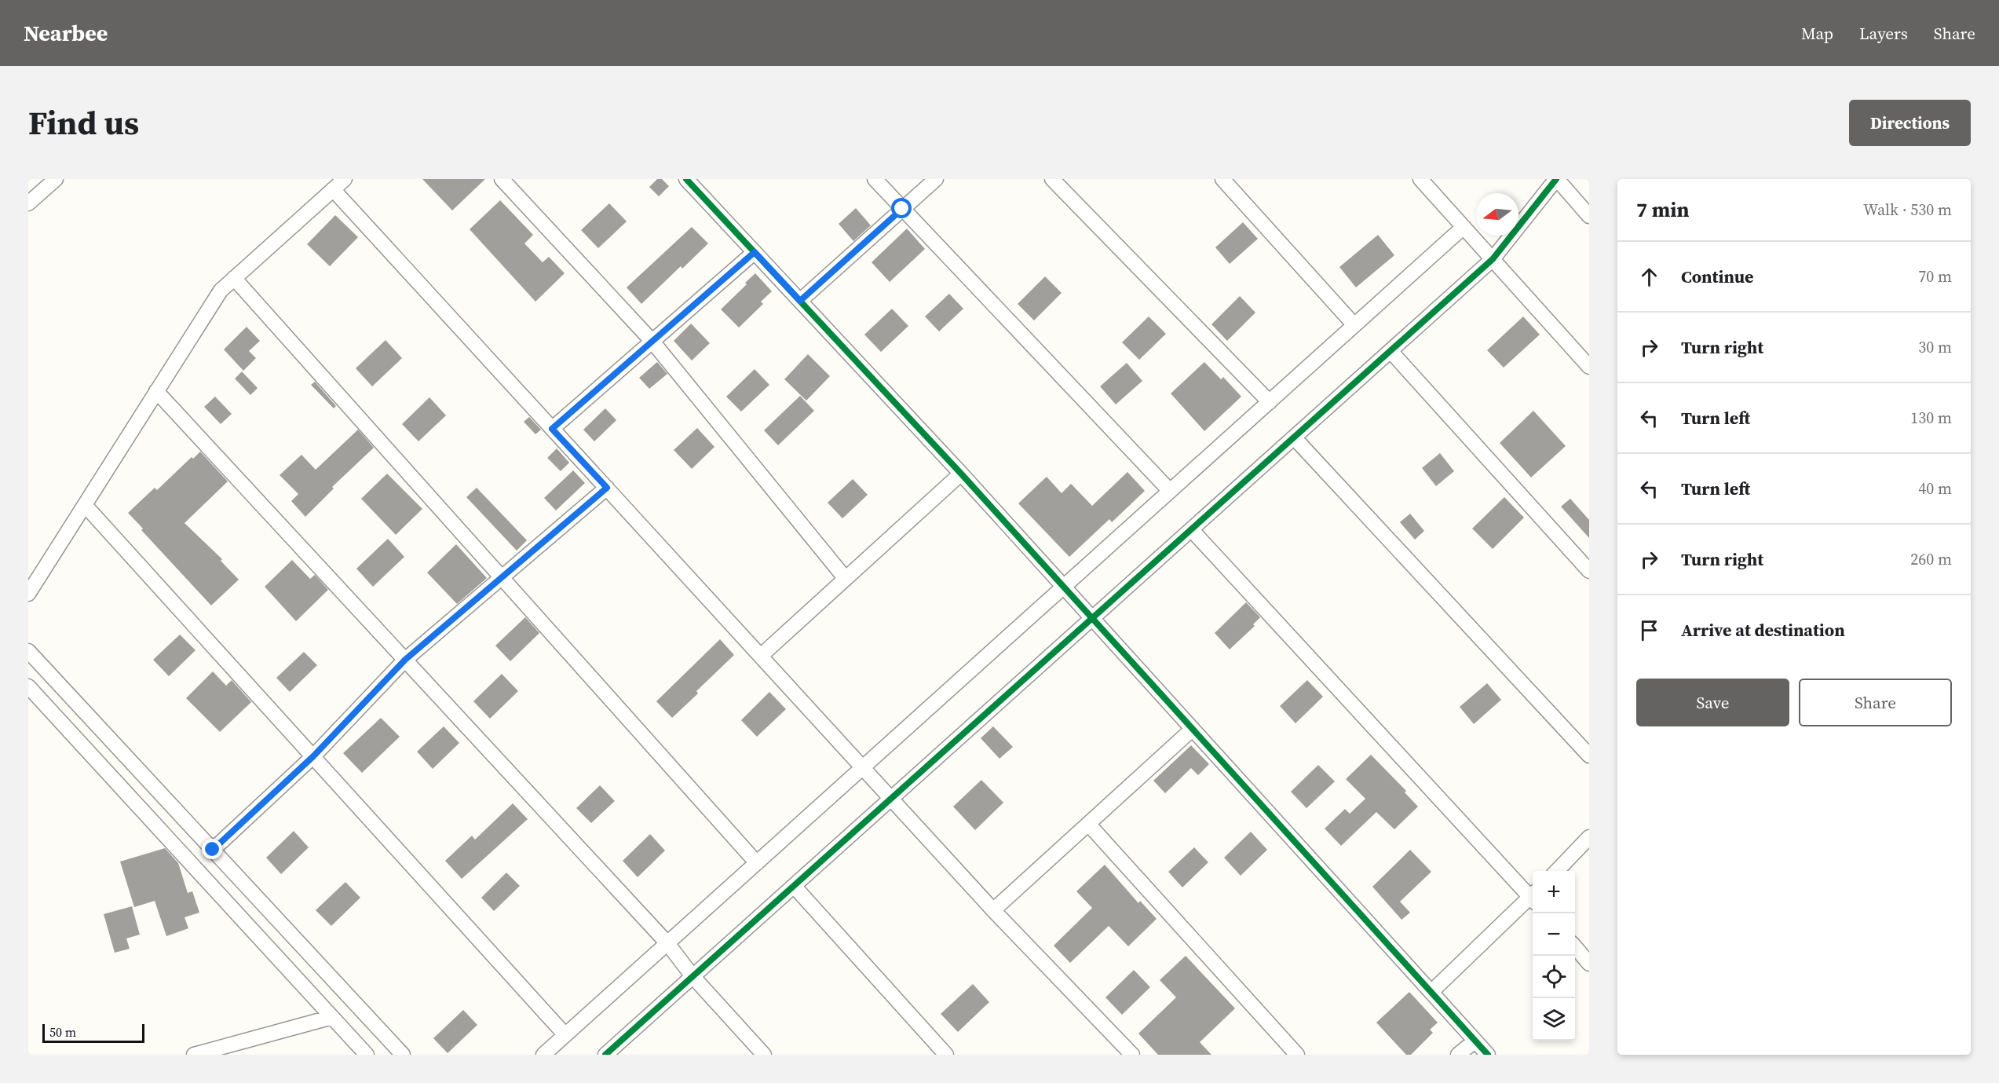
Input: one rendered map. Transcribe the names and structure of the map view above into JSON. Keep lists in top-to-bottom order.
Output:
{
  "scale_bar": "50 m",
  "north": "left",
  "page": {
    "header": "Nearbee",
    "nav": ["Map", "Layers", "Share"],
    "title": "Find us",
    "buttons": [
      "Directions",
      ["Save", "Share"]
    ],
    "heading": ["7 min", "Walk · 530 m"],
    "list": [
      ["Continue", "70 m"],
      ["Turn right", "30 m"],
      ["Turn left", "130 m"],
      ["Turn left", "40 m"],
      ["Turn right", "260 m"],
      "Arrive at destination"
    ],
    "map_buttons": ["+", "−"],
    "scale": "50 m"
  }
}
